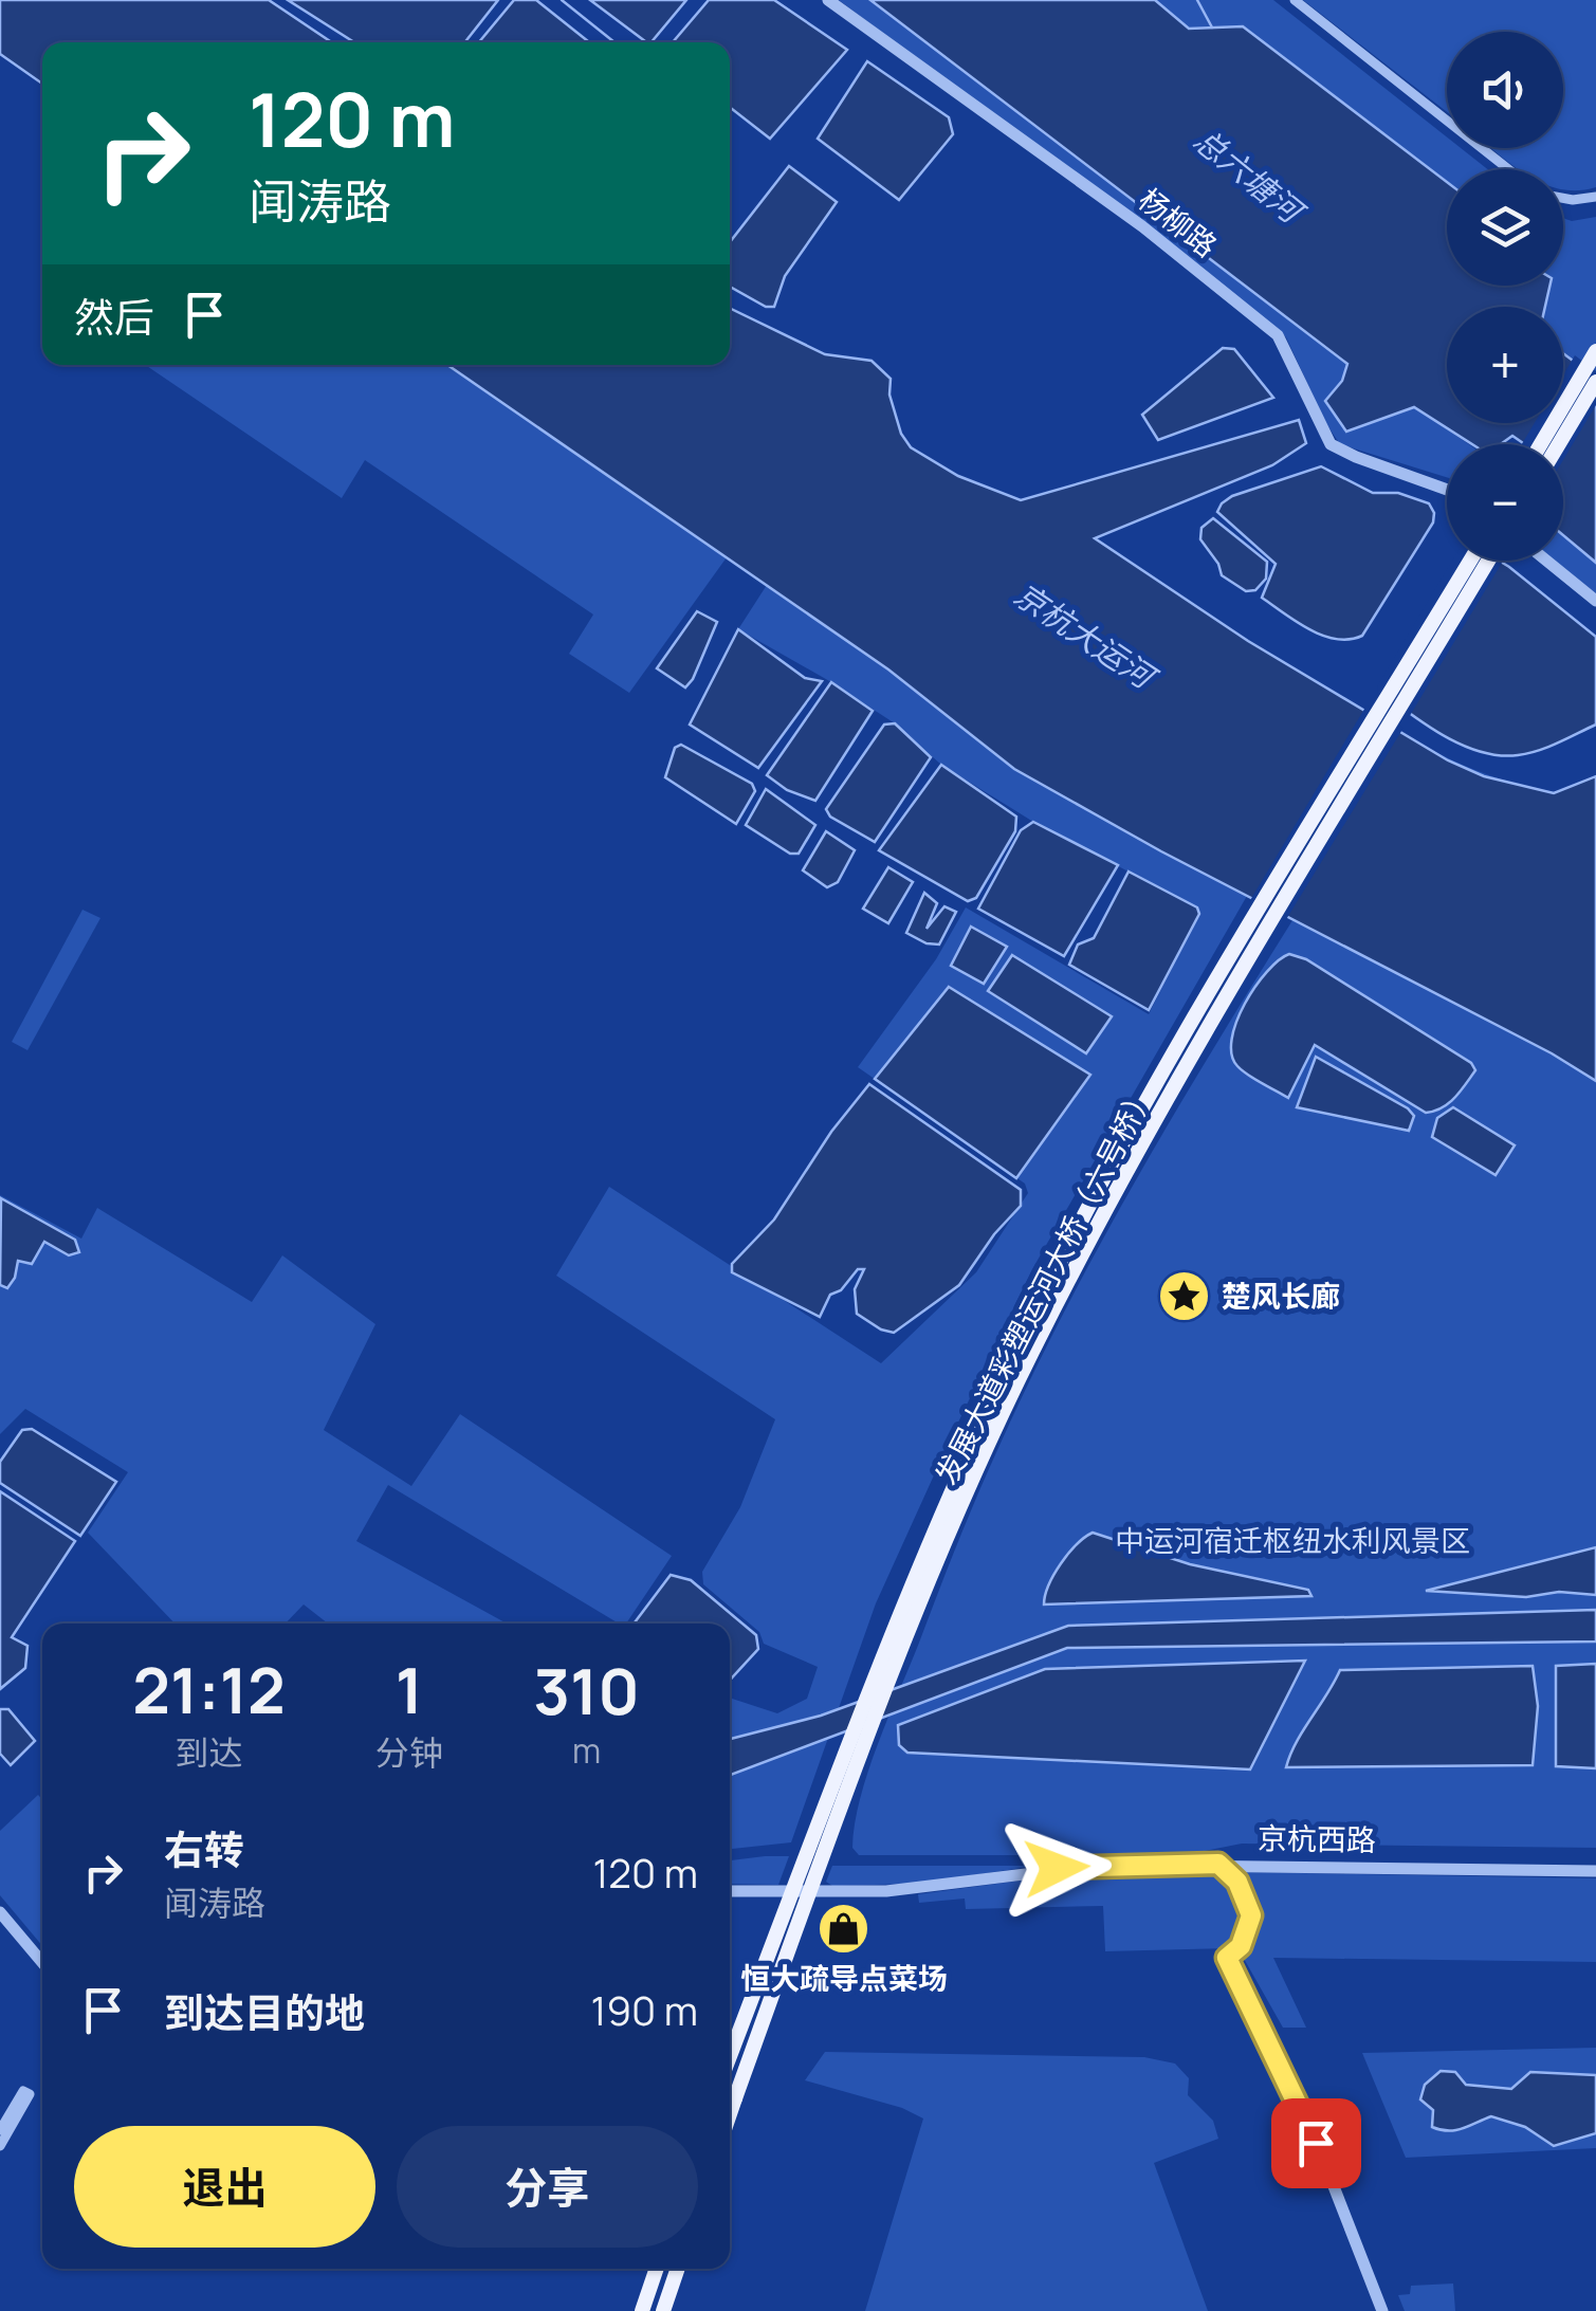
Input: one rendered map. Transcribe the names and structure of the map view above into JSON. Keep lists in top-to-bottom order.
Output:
{
  "streets": {
    "main road": ["发展大道彩塑运河大桥（六号桥）"],
    "street": ["杨柳路", "京杭西路"]
  },
  "water": ["总六塘河", "京杭大运河"],
  "parks": ["中运河宿迁枢纽水利风景区"],
  "places": {
    "place": ["楚风长廊"],
    "shop": ["恒大疏导点菜场"]
  },
  "page": {
    "map_buttons": ["+", "−"],
    "turn": ["120 m", "闻涛路"],
    "then": "然后",
    "eta": [
      "21:12",
      "到达",
      "1",
      "分钟",
      "310",
      "m"
    ],
    "list": [
      {
        "name": "右转",
        "note": "闻涛路",
        "value": "120 m"
      },
      {
        "name": "到达目的地",
        "value": "190 m"
      }
    ],
    "buttons": ["退出", "分享"]
  }
}
